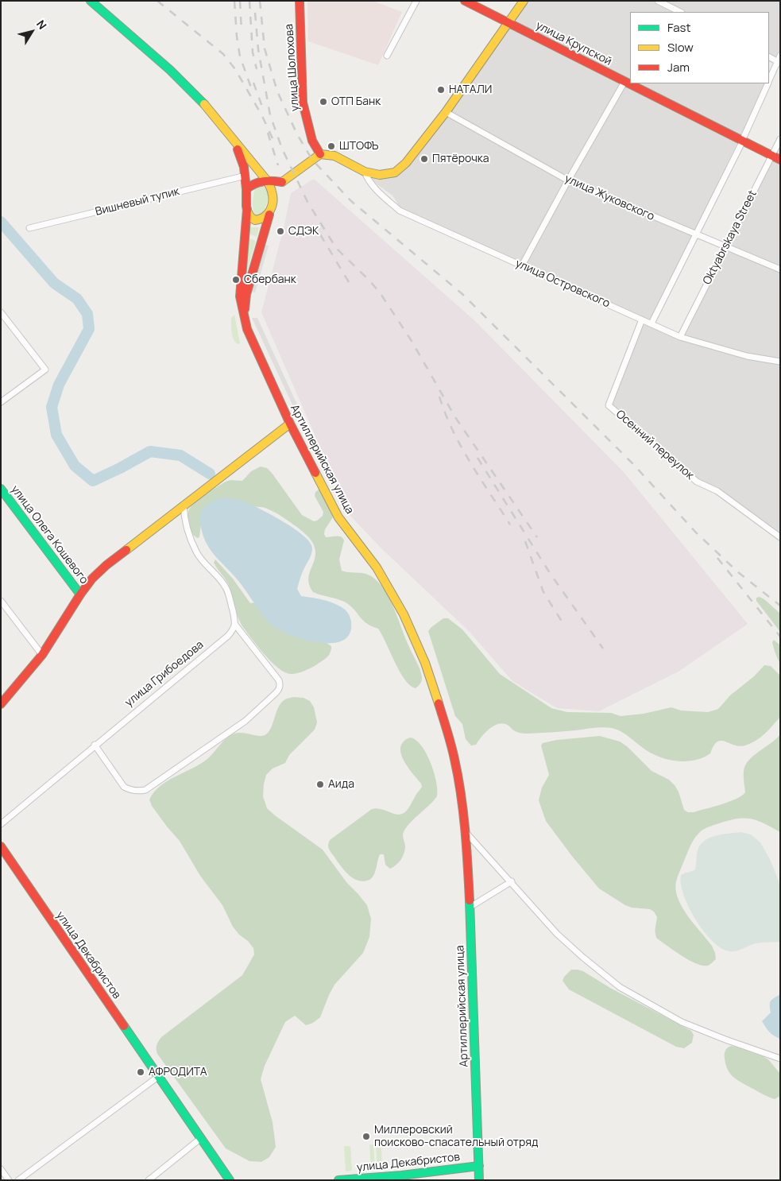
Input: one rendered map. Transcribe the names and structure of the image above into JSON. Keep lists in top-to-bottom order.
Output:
{
  "streets": {
    "main road": [
      "улица Крупской",
      "улица Шолохова",
      "Артиллерийская улица",
      "улица Олега Кошевого",
      "улица Декабристов"
    ],
    "street": [
      "улица Жуковского",
      "Вишневый тупик",
      "Oktyabrskaya Street",
      "улица Островского",
      "Осенний переулок",
      "улица Грибоедова"
    ]
  },
  "crossings": [
    ["улица Крупской", "Oktyabrskaya Street"],
    ["улица Жуковского", "Oktyabrskaya Street"],
    ["Вишневый тупик", "Артиллерийская улица"],
    ["Oktyabrskaya Street", "улица Островского"],
    ["улица Островского", "Осенний переулок"],
    ["Артиллерийская улица", "улица Декабристов"]
  ],
  "places": [
    "НАТАЛИ",
    "ОТП Банк",
    "ШТОФЪ",
    "Пятёрочка",
    "СДЭК",
    "Сбербанк",
    "Аида",
    "АФРОДИТА",
    "Миллеровский поисково-спасательный отряд"
  ],
  "legend": ["Fast", "Slow", "Jam"],
  "north": "top right"
}
